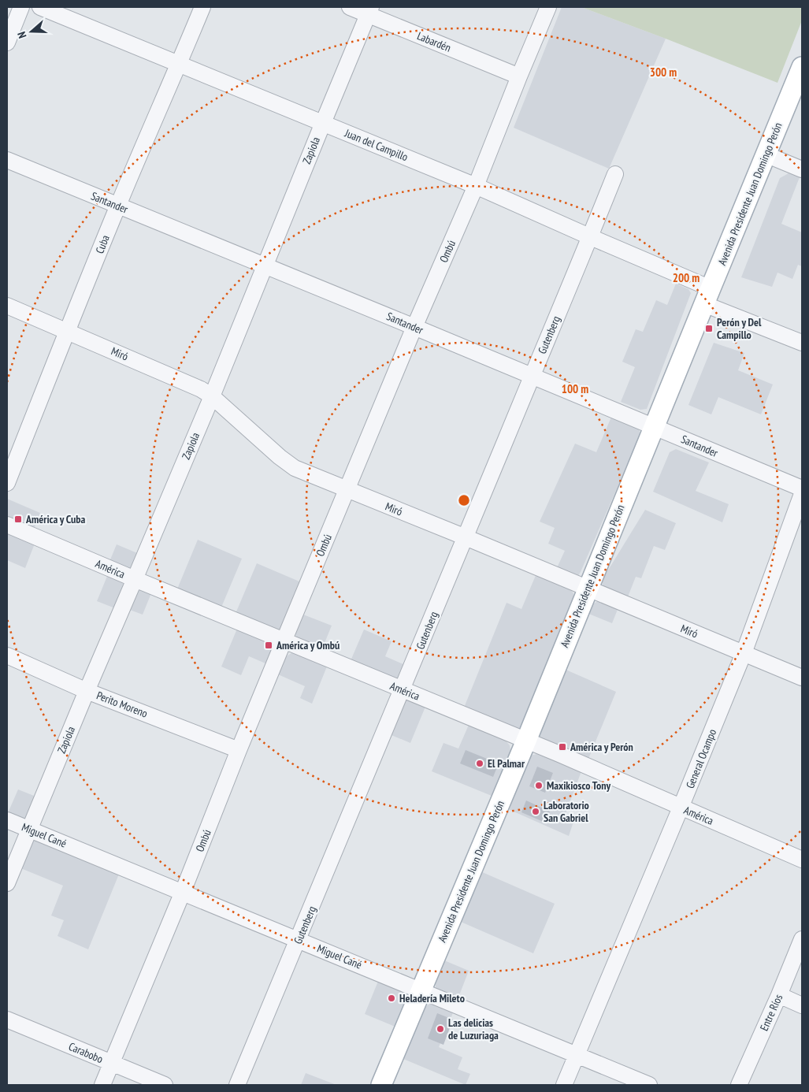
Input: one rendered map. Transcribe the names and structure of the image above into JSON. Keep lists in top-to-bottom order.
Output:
{
  "streets": {
    "main road": ["Avenida Presidente Juan Domingo Perón"],
    "street": [
      "Labardén",
      "Juan del Campillo",
      "Zapiola",
      "Santander",
      "Cuba",
      "Ombú",
      "Gutenberg",
      "Miró",
      "América",
      "Perito Moreno",
      "General Ocampo",
      "Miguel Cané",
      "Entre Ríos",
      "Carabobo"
    ]
  },
  "crossings": [
    ["Labardén", "Zapiola"],
    ["Labardén", "Ombú"],
    ["Juan del Campillo", "Zapiola"],
    ["Juan del Campillo", "Avenida Presidente Juan Domingo Perón"],
    ["Juan del Campillo", "Cuba"],
    ["Juan del Campillo", "Ombú"],
    ["Juan del Campillo", "Gutenberg"],
    ["Zapiola", "Santander"],
    ["Zapiola", "Miró"],
    ["Zapiola", "América"],
    ["Zapiola", "Perito Moreno"],
    ["Zapiola", "Miguel Cané"],
    ["Avenida Presidente Juan Domingo Perón", "Santander"],
    ["Avenida Presidente Juan Domingo Perón", "Miró"],
    ["Avenida Presidente Juan Domingo Perón", "América"],
    ["Avenida Presidente Juan Domingo Perón", "Miguel Cané"],
    ["Santander", "Cuba"],
    ["Santander", "Ombú"],
    ["Santander", "Gutenberg"],
    ["Cuba", "Miró"],
    ["Ombú", "Miró"],
    ["Ombú", "América"],
    ["Ombú", "Perito Moreno"],
    ["Ombú", "Miguel Cané"],
    ["Ombú", "Carabobo"],
    ["Gutenberg", "Miró"],
    ["Gutenberg", "América"],
    ["Gutenberg", "Miguel Cané"],
    ["Miró", "General Ocampo"],
    ["América", "General Ocampo"],
    ["General Ocampo", "Miguel Cané"]
  ],
  "places": {
    "transit": [
      "Perón y Del Campillo",
      "América y Cuba",
      "América y Ombú",
      "América y Perón"
    ],
    "other": [
      "El Palmar",
      "Maxikiosco Tony",
      "Laboratorio San Gabriel",
      "Heladería Mileto",
      "Las delicias de Luzuriaga"
    ]
  },
  "north": "left",
  "rings": ["300 m", "200 m", "100 m"]
}
